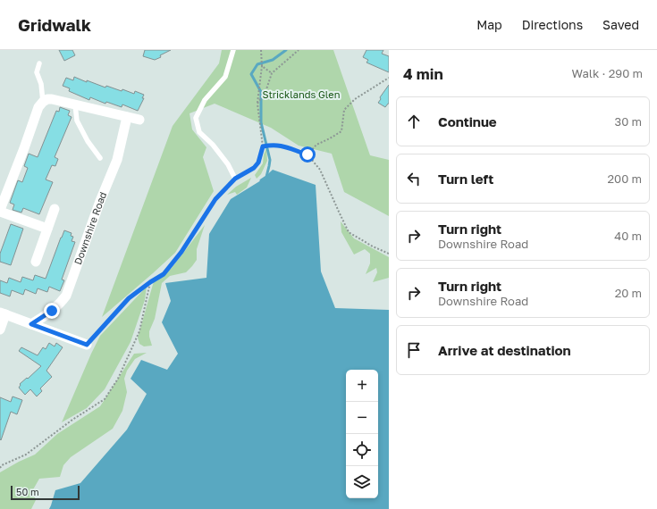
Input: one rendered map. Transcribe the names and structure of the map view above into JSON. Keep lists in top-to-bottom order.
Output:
{
  "streets": {
    "street": ["Downshire Road"]
  },
  "parks": ["Stricklands Glen"],
  "scale_bar": "50 m",
  "page": {
    "header": "Gridwalk",
    "nav": ["Map", "Directions", "Saved"],
    "heading": ["4 min", "Walk · 290 m"],
    "list": [
      ["Continue", "30 m"],
      ["Turn left", "200 m"],
      ["Turn right", "Downshire Road", "40 m"],
      ["Turn right", "Downshire Road", "20 m"],
      "Arrive at destination"
    ],
    "map_buttons": ["+", "−"],
    "scale": "50 m"
  }
}
